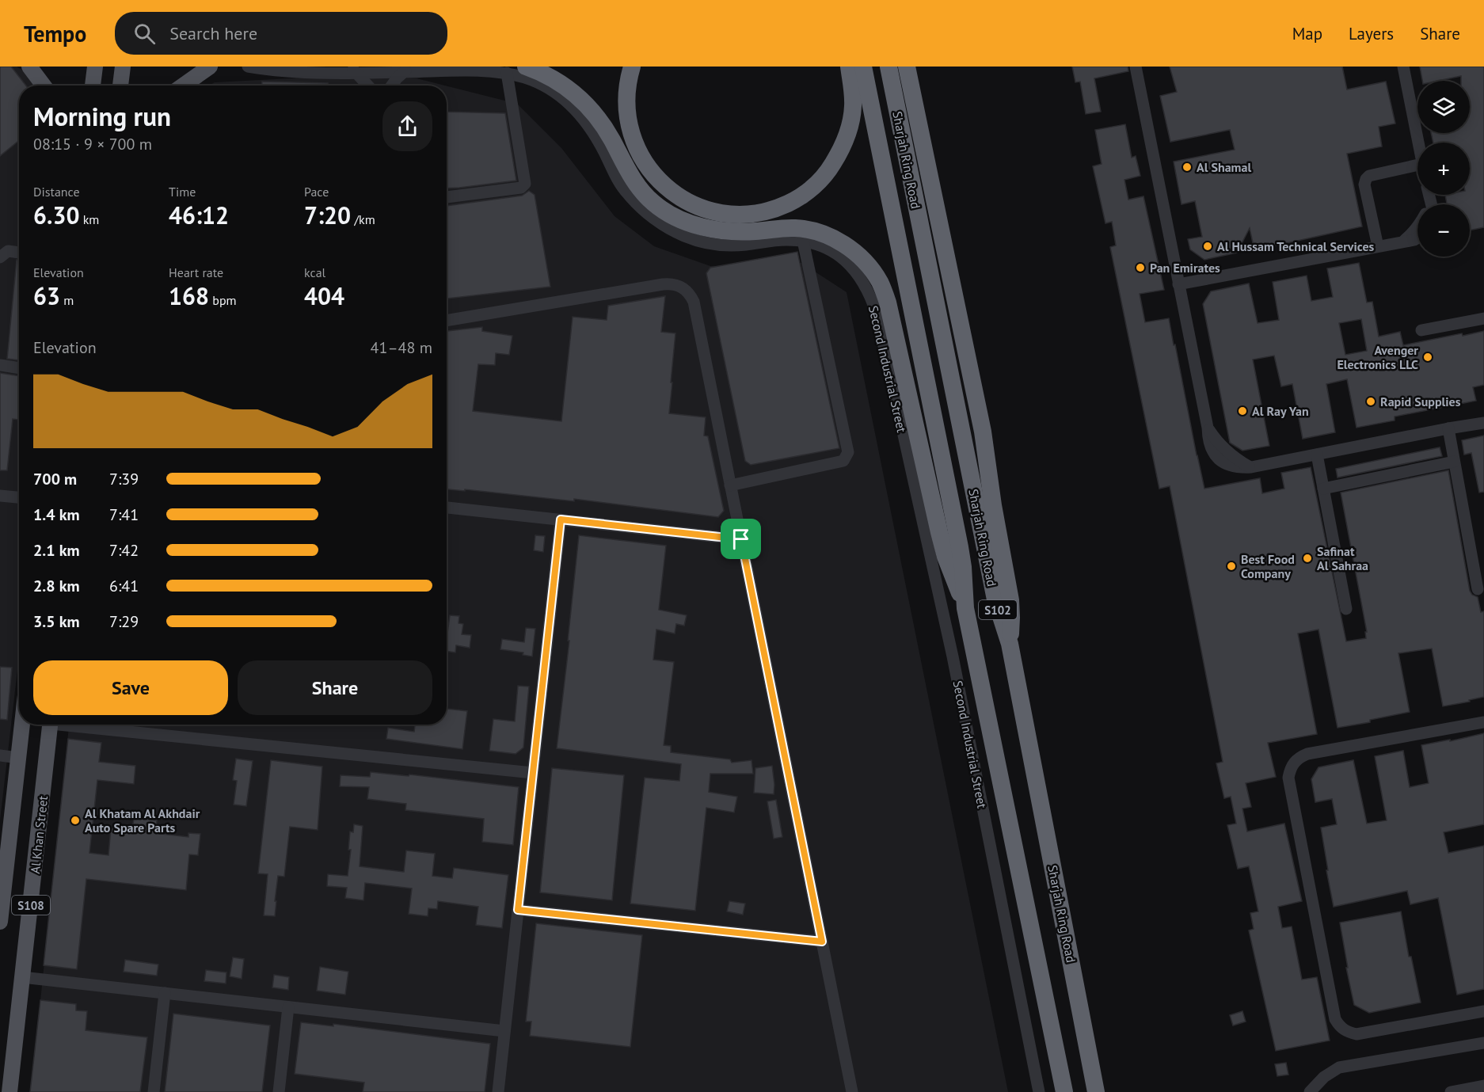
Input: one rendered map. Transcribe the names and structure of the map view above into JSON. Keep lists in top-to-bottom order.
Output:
{
  "streets": {
    "highway": ["Sharjah Ring Road", "S102"],
    "main road": ["Al Khan Street", "S108"],
    "street": ["Second Industrial Street"]
  },
  "places": [
    "Al Shamal",
    "Al Hussam Technical Services",
    "Pan Emirates",
    "Avenger Electronics LLC",
    "Rapid Supplies",
    "Al Ray Yan",
    "Safinat Al Sahraa",
    "Best Food Company",
    "Al Khatam Al Akhdair Auto Spare Parts"
  ],
  "page": {
    "header": "Tempo",
    "search": "Search here",
    "nav": ["Map", "Layers", "Share"],
    "map_buttons": ["+", "−"],
    "heading": ["Morning run", "08:15 · 9 × 700 m"],
    "stats": [
      ["Distance", "6.30 km"],
      ["Time", "46:12"],
      ["Pace", "7:20 /km"],
      ["Elevation", "63 m"],
      ["Heart rate", "168 bpm"],
      ["kcal", "404"]
    ],
    "chart": ["Elevation", "41–48 m"],
    "list": [
      {
        "name": "700 m",
        "note": "7:39"
      },
      {
        "name": "1.4 km",
        "note": "7:41"
      },
      {
        "name": "2.1 km",
        "note": "7:42"
      },
      {
        "name": "2.8 km",
        "note": "6:41"
      },
      {
        "name": "3.5 km",
        "note": "7:29"
      }
    ],
    "buttons": ["Save", "Share"]
  }
}
